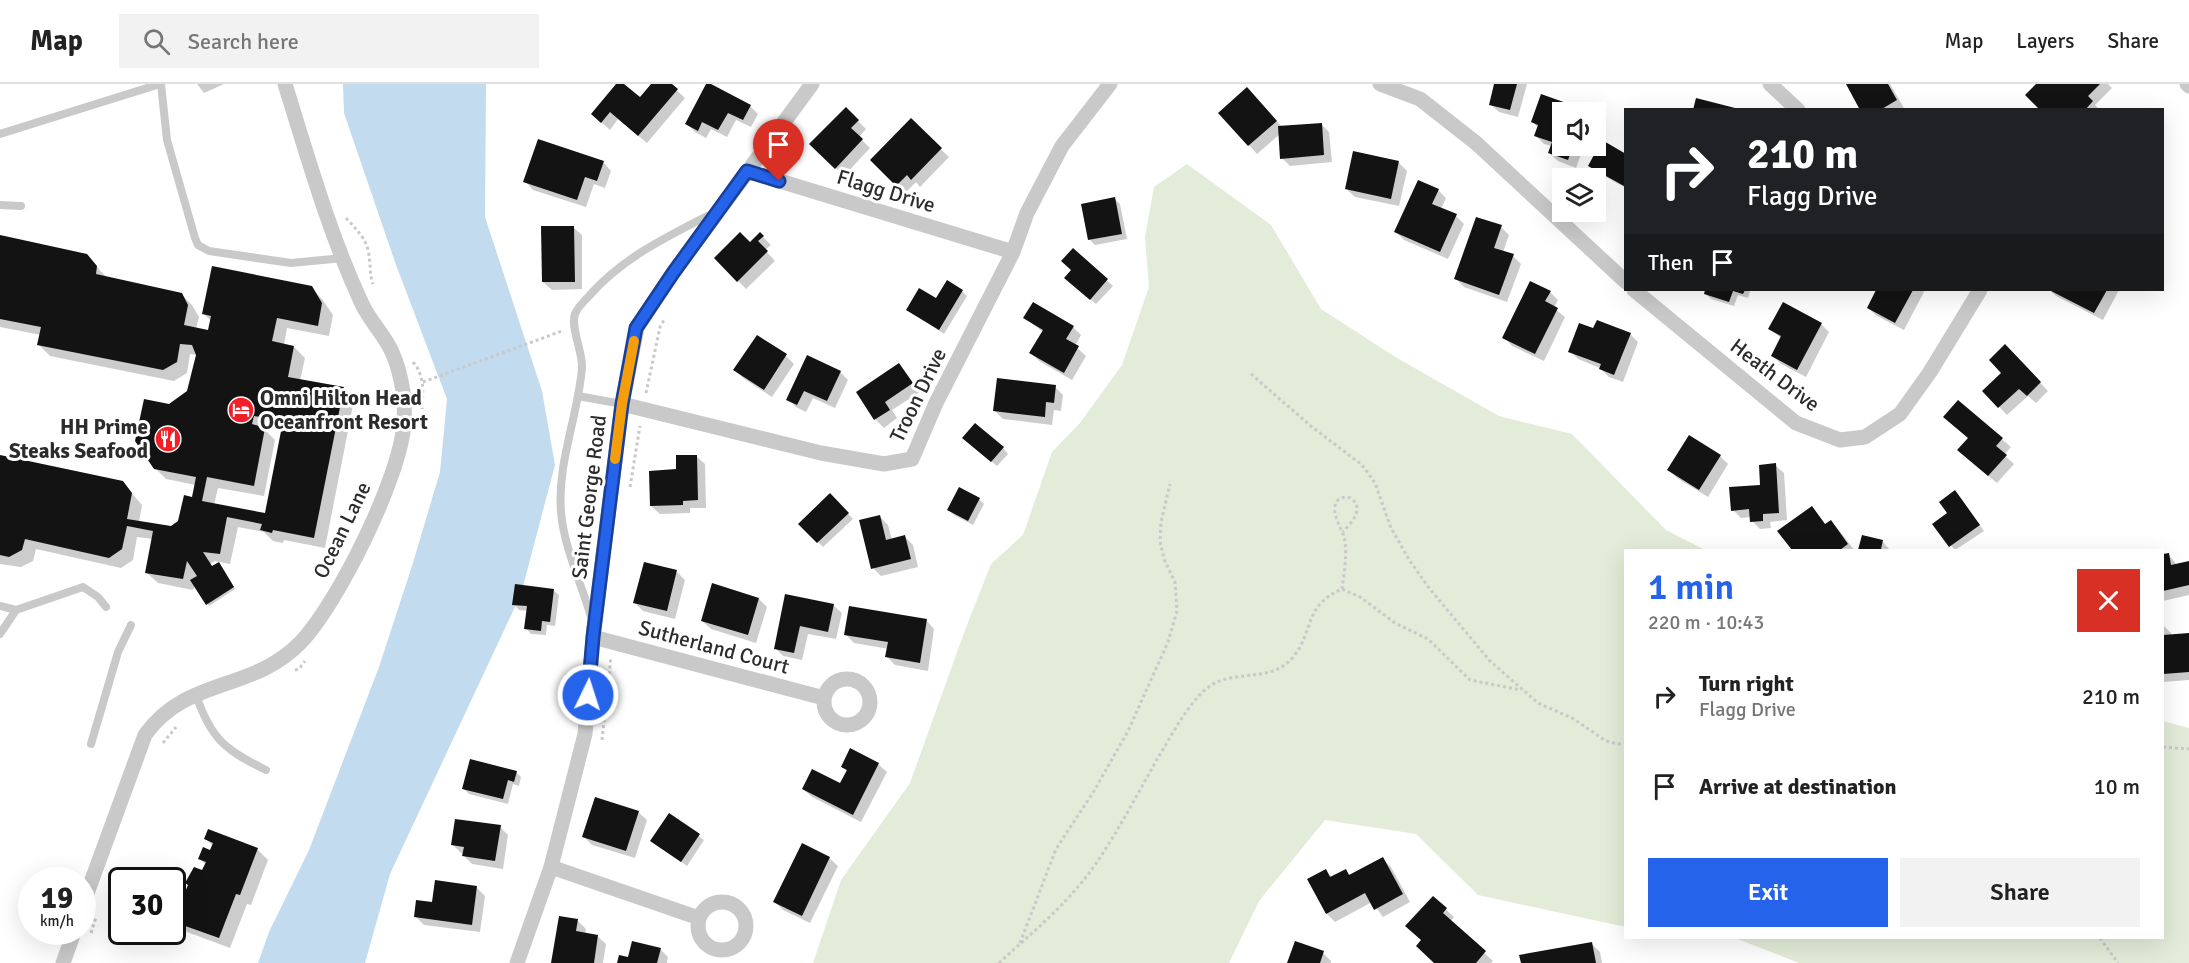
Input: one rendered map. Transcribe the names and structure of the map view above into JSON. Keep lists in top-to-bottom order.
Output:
{
  "streets": {
    "street": [
      "Flagg Drive",
      "Heath Drive",
      "Troon Drive",
      "Saint George Road",
      "Ocean Lane",
      "Sutherland Court"
    ]
  },
  "crossings": [
    ["Flagg Drive", "Troon Drive"],
    ["Flagg Drive", "Saint George Road"],
    ["Troon Drive", "Saint George Road"],
    ["Saint George Road", "Sutherland Court"]
  ],
  "places": {
    "hotel": ["Omni Hilton Head Oceanfront Resort"],
    "restaurant": ["HH Prime Steaks Seafood"]
  },
  "page": {
    "header": "Map",
    "search": "Search here",
    "nav": ["Map", "Layers", "Share"],
    "turn": ["210 m", "Flagg Drive"],
    "then": "Then",
    "heading": ["1 min", "220 m · 10:43"],
    "list": [
      {
        "name": "Turn right",
        "note": "Flagg Drive",
        "value": "210 m"
      },
      {
        "name": "Arrive at destination",
        "value": "10 m"
      }
    ],
    "buttons": ["Exit", "Share"],
    "speed": "19 km/h",
    "limit": "30"
  }
}
